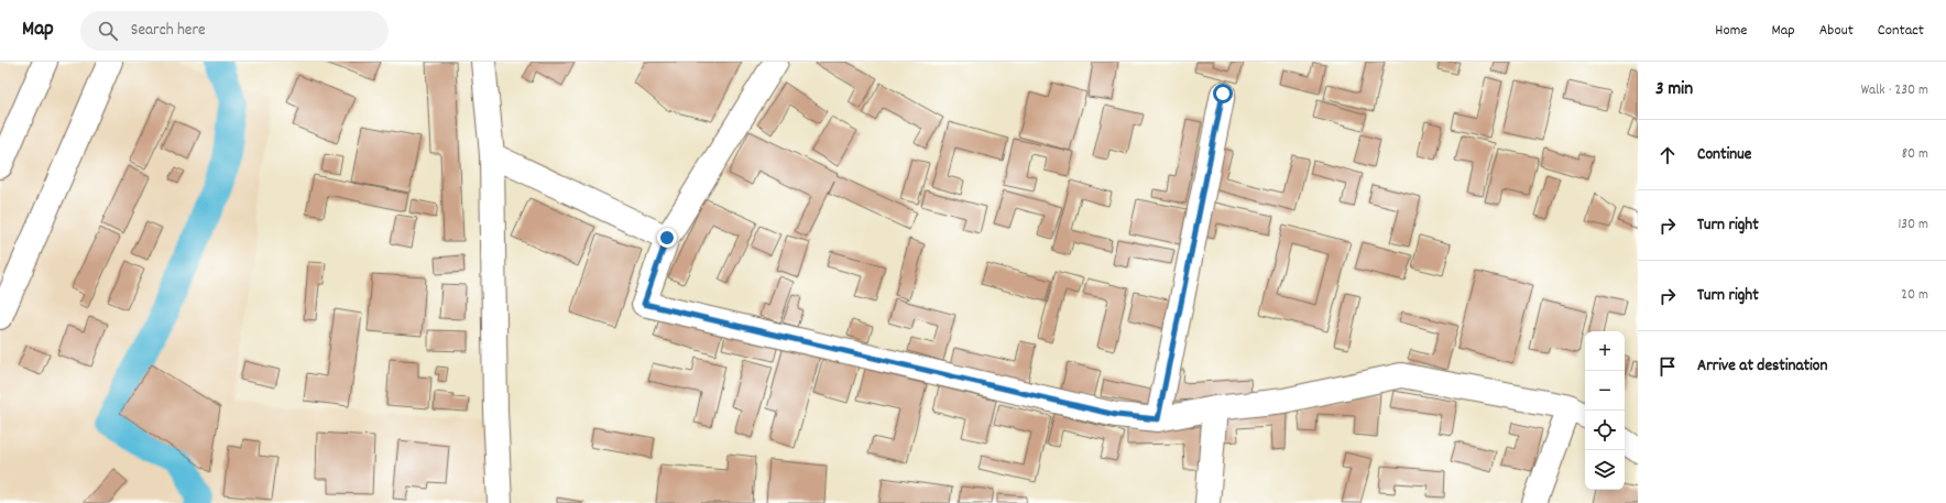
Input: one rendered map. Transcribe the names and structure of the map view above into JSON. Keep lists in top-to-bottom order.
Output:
{
  "page": {
    "header": "Map",
    "search": "Search here",
    "nav": [
      "Home",
      "Map",
      "About",
      "Contact"
    ],
    "heading": ["3 min", "Walk · 230 m"],
    "list": [
      ["Continue", "80 m"],
      ["Turn right", "130 m"],
      ["Turn right", "20 m"],
      "Arrive at destination"
    ],
    "map_buttons": ["+", "−"]
  }
}
